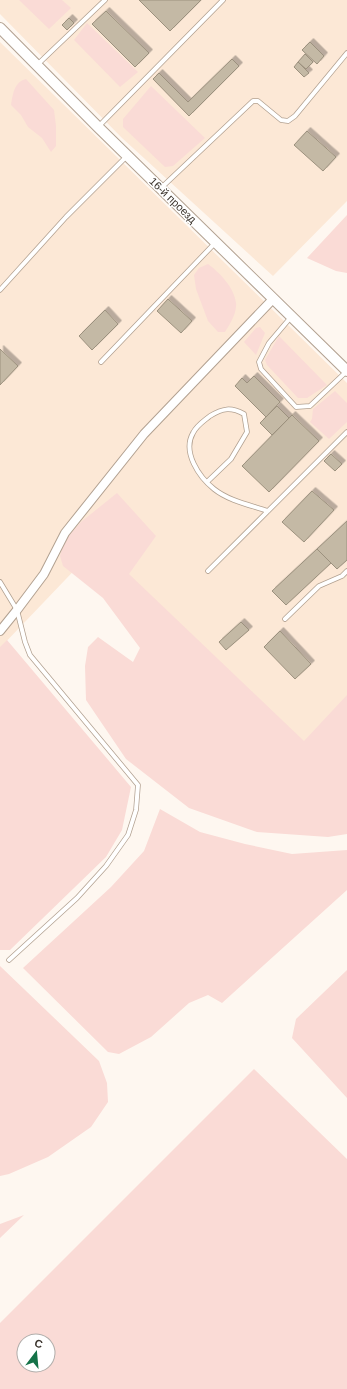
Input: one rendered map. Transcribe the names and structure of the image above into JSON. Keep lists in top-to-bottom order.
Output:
{
  "streets": {
    "street": ["16-й проезд"]
  },
  "north": "top"
}
